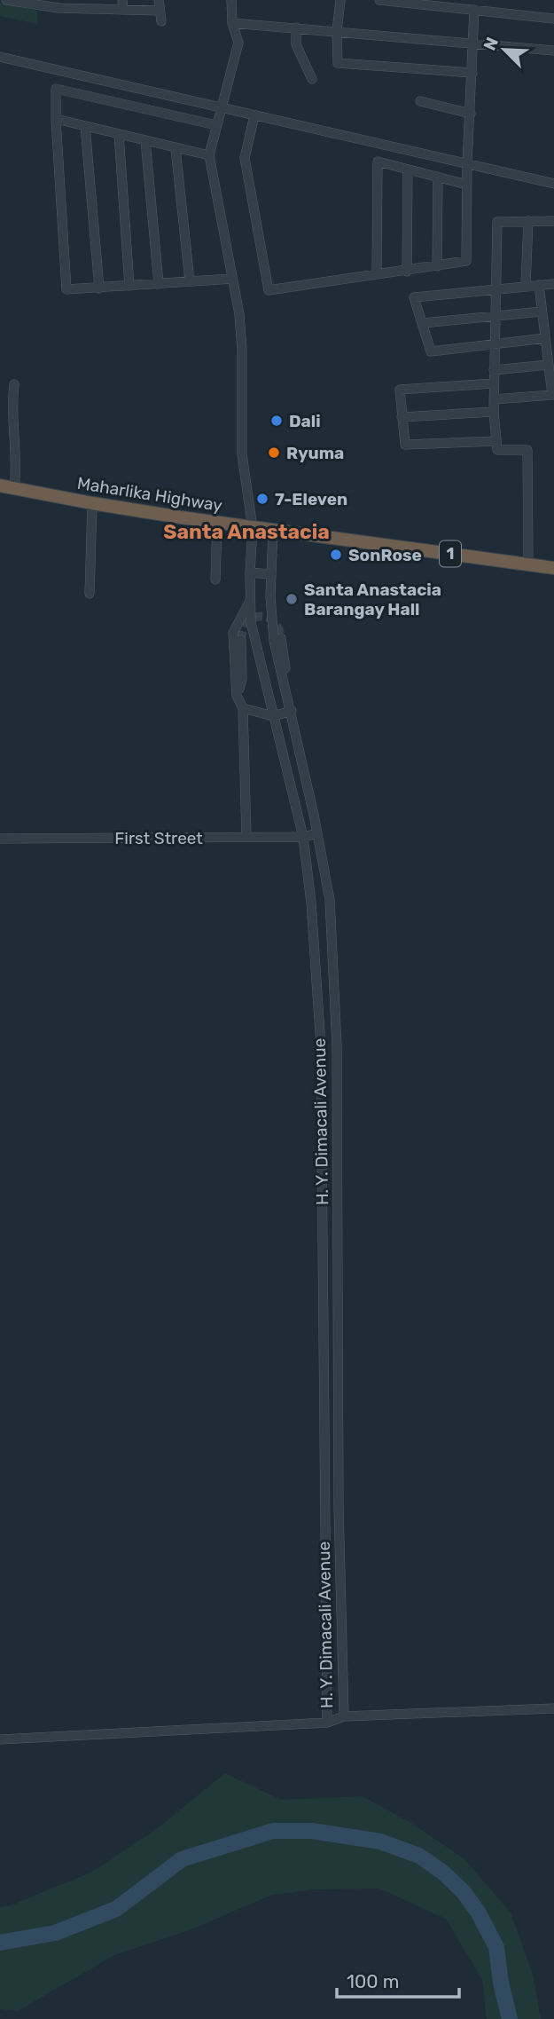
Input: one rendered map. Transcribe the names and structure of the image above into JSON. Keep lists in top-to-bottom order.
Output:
{
  "streets": {
    "highway": ["Maharlika Highway", "1"],
    "street": ["First Street", "H. Y. Dimacali Avenue"]
  },
  "crossings": [
    ["Maharlika Highway", "H. Y. Dimacali Avenue"],
    ["First Street", "H. Y. Dimacali Avenue"]
  ],
  "districts": ["Santa Anastacia"],
  "places": [
    "Dali",
    "Ryuma",
    "7-Eleven",
    "SonRose",
    "Santa Anastacia Barangay Hall"
  ],
  "scale_bar": "100 m",
  "north": "top left"
}
